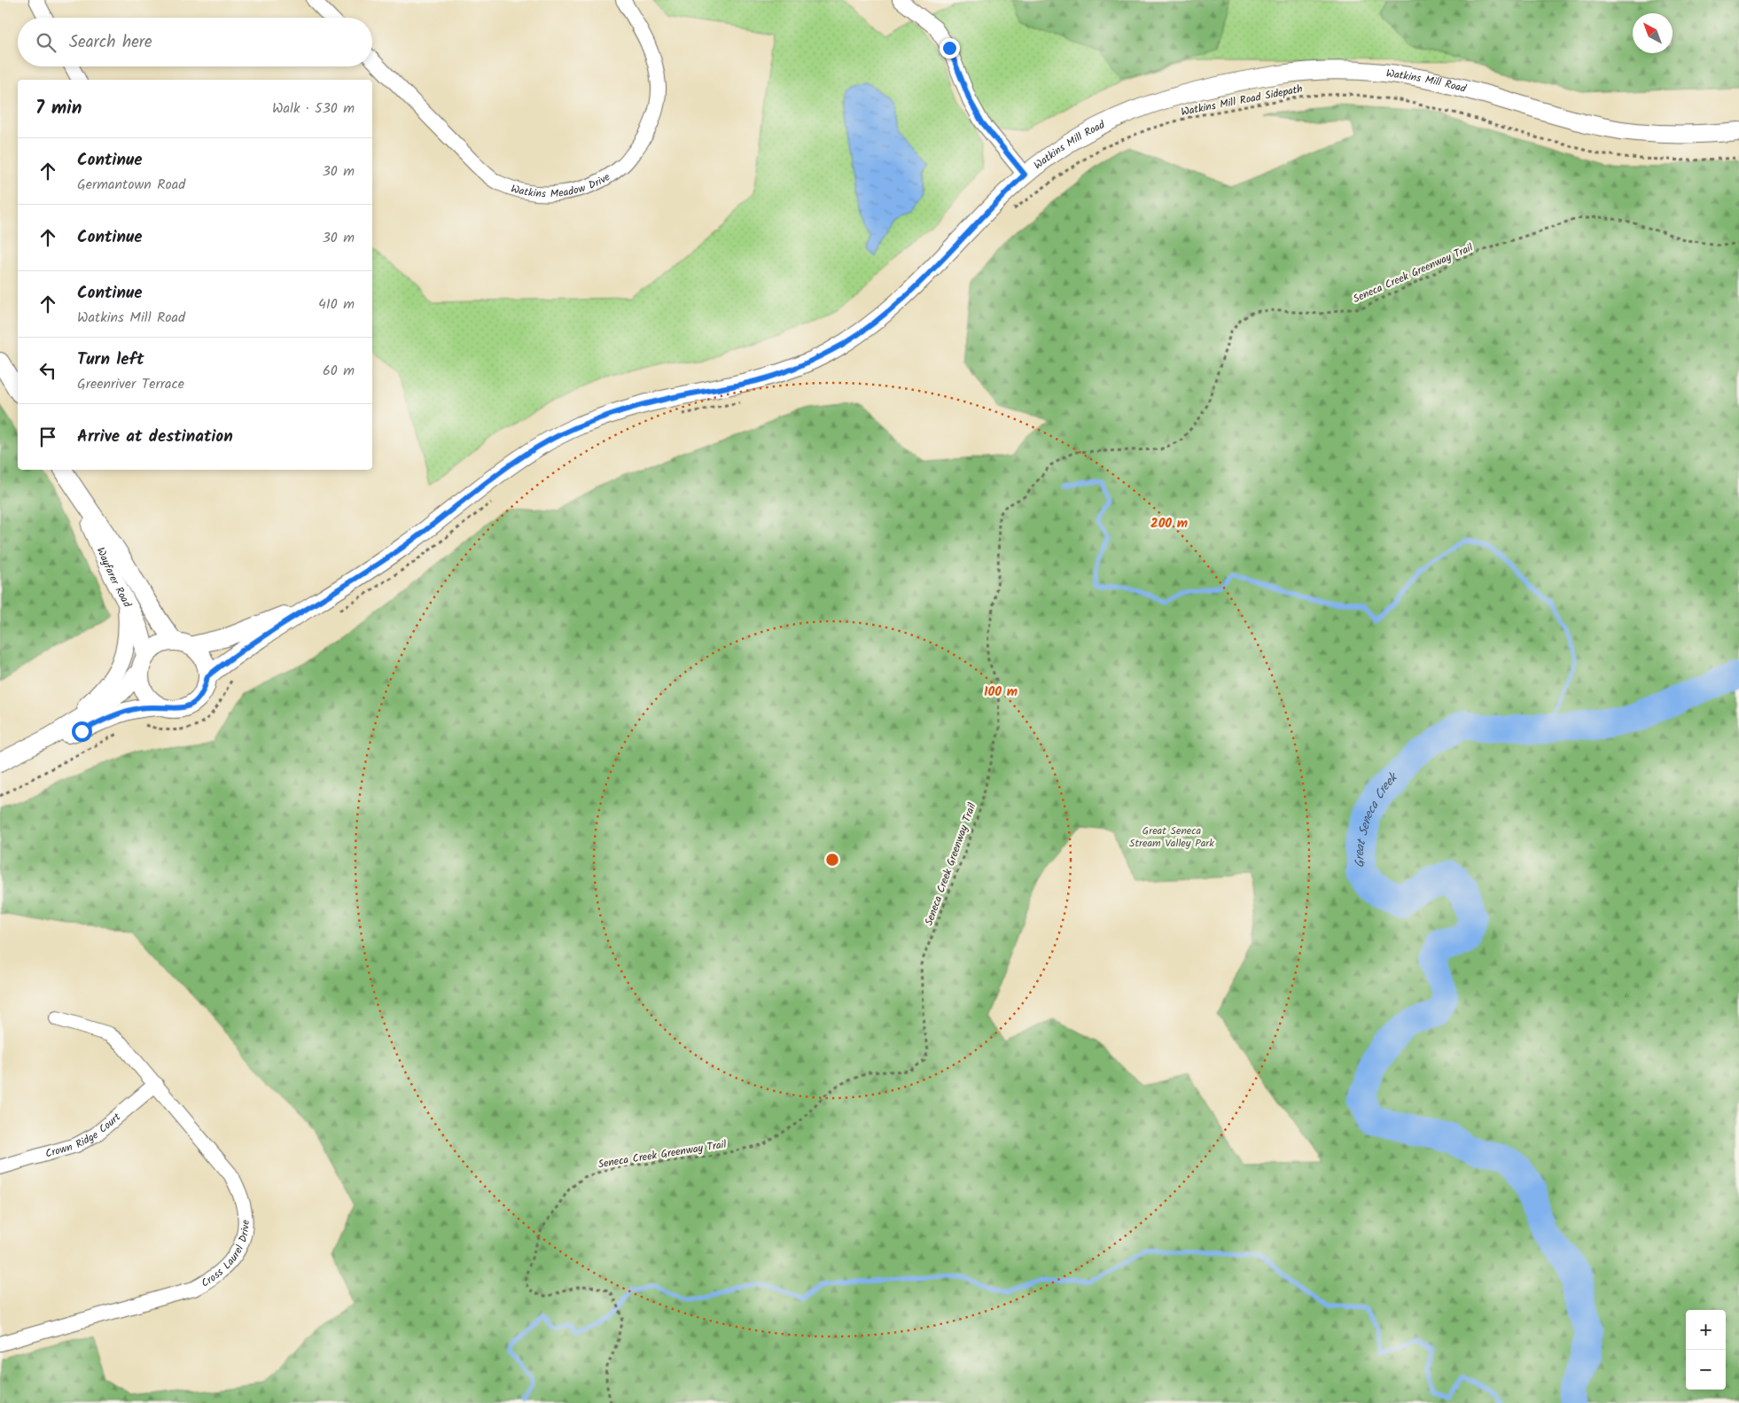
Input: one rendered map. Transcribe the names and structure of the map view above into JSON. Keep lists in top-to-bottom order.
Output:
{
  "streets": {
    "street": [
      "Watkins Mill Road",
      "Watkins Meadow Drive",
      "Wayfarer Road",
      "Crown Ridge Court",
      "Cross Laurel Drive"
    ],
    "path": ["Watkins Mill Road Sidepath", "Seneca Creek Greenway Trail"]
  },
  "crossings": [
    ["Watkins Mill Road", "Wayfarer Road"],
    ["Crown Ridge Court", "Cross Laurel Drive"]
  ],
  "water": ["Great Seneca Creek"],
  "parks": ["Great Seneca Stream Valley Park"],
  "north": "top left",
  "page": {
    "search": "Search here",
    "heading": ["7 min", "Walk · 530 m"],
    "list": [
      ["Continue", "Germantown Road", "30 m"],
      ["Continue", "30 m"],
      ["Continue", "Watkins Mill Road", "410 m"],
      ["Turn left", "Greenriver Terrace", "60 m"],
      "Arrive at destination"
    ],
    "map_buttons": ["+", "−"]
  },
  "rings": ["200 m", "100 m"]
}
